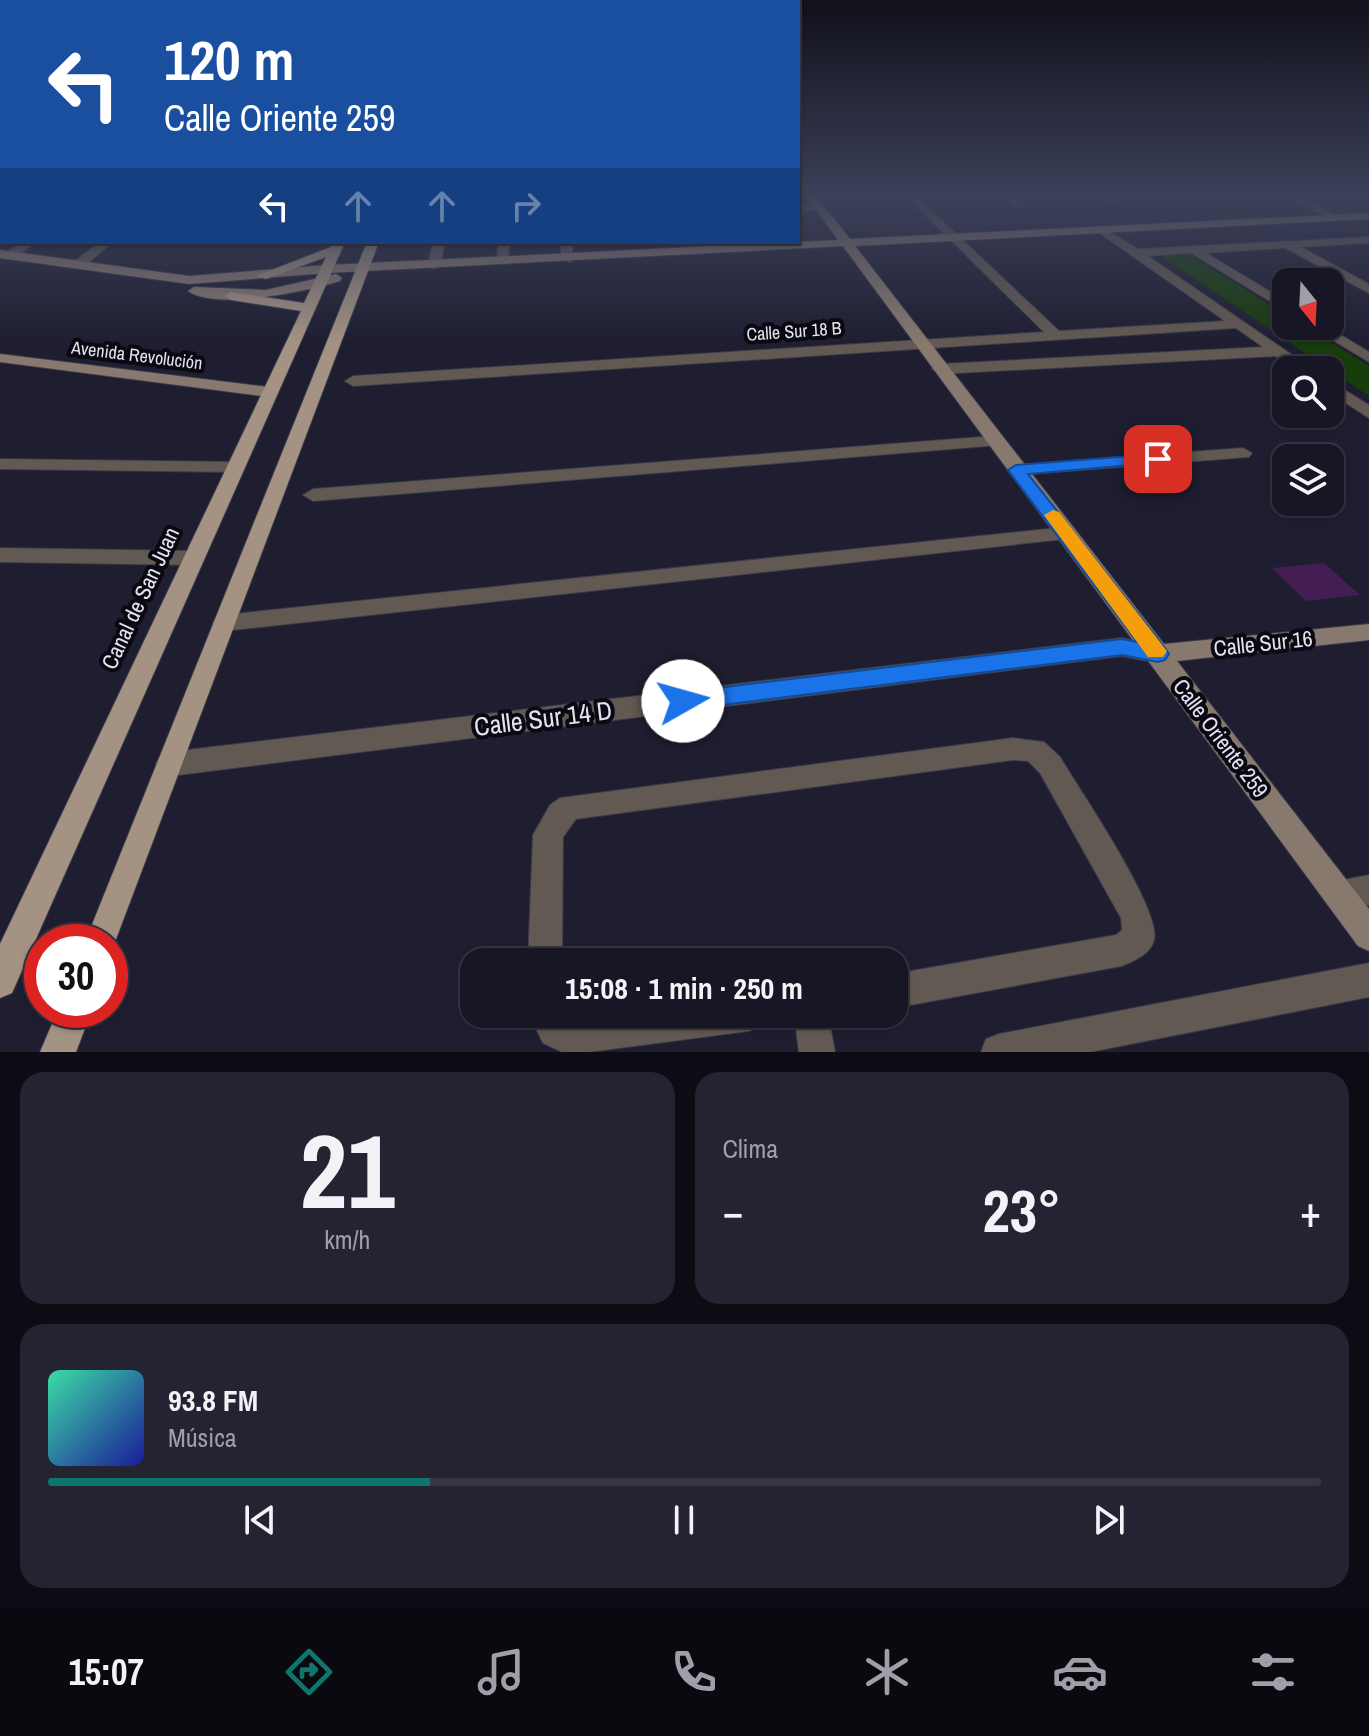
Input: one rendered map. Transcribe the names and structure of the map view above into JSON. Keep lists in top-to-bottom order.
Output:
{
  "streets": {
    "main road": ["Canal de San Juan"],
    "street": [
      "Calle Sur 18 B",
      "Avenida Revolución",
      "Calle Sur 16",
      "Calle Sur 14 D",
      "Calle Oriente 259"
    ]
  },
  "crossings": [
    ["Calle Sur 18 B", "Calle Oriente 259"],
    ["Avenida Revolución", "Canal de San Juan"],
    ["Calle Sur 16", "Calle Sur 14 D"],
    ["Calle Sur 16", "Calle Oriente 259"],
    ["Calle Sur 14 D", "Calle Oriente 259"]
  ],
  "north": "bottom",
  "page": {
    "turn": ["120 m", "Calle Oriente 259"],
    "limit": "30",
    "trip": "15:08 · 1 min · 250 m",
    "tile": [
      ["21", "km/h"],
      "Clima"
    ],
    "heat": ["−", "23°", "+"],
    "song": ["93.8 FM", "Música"],
    "tabs": "15:07"
  }
}
